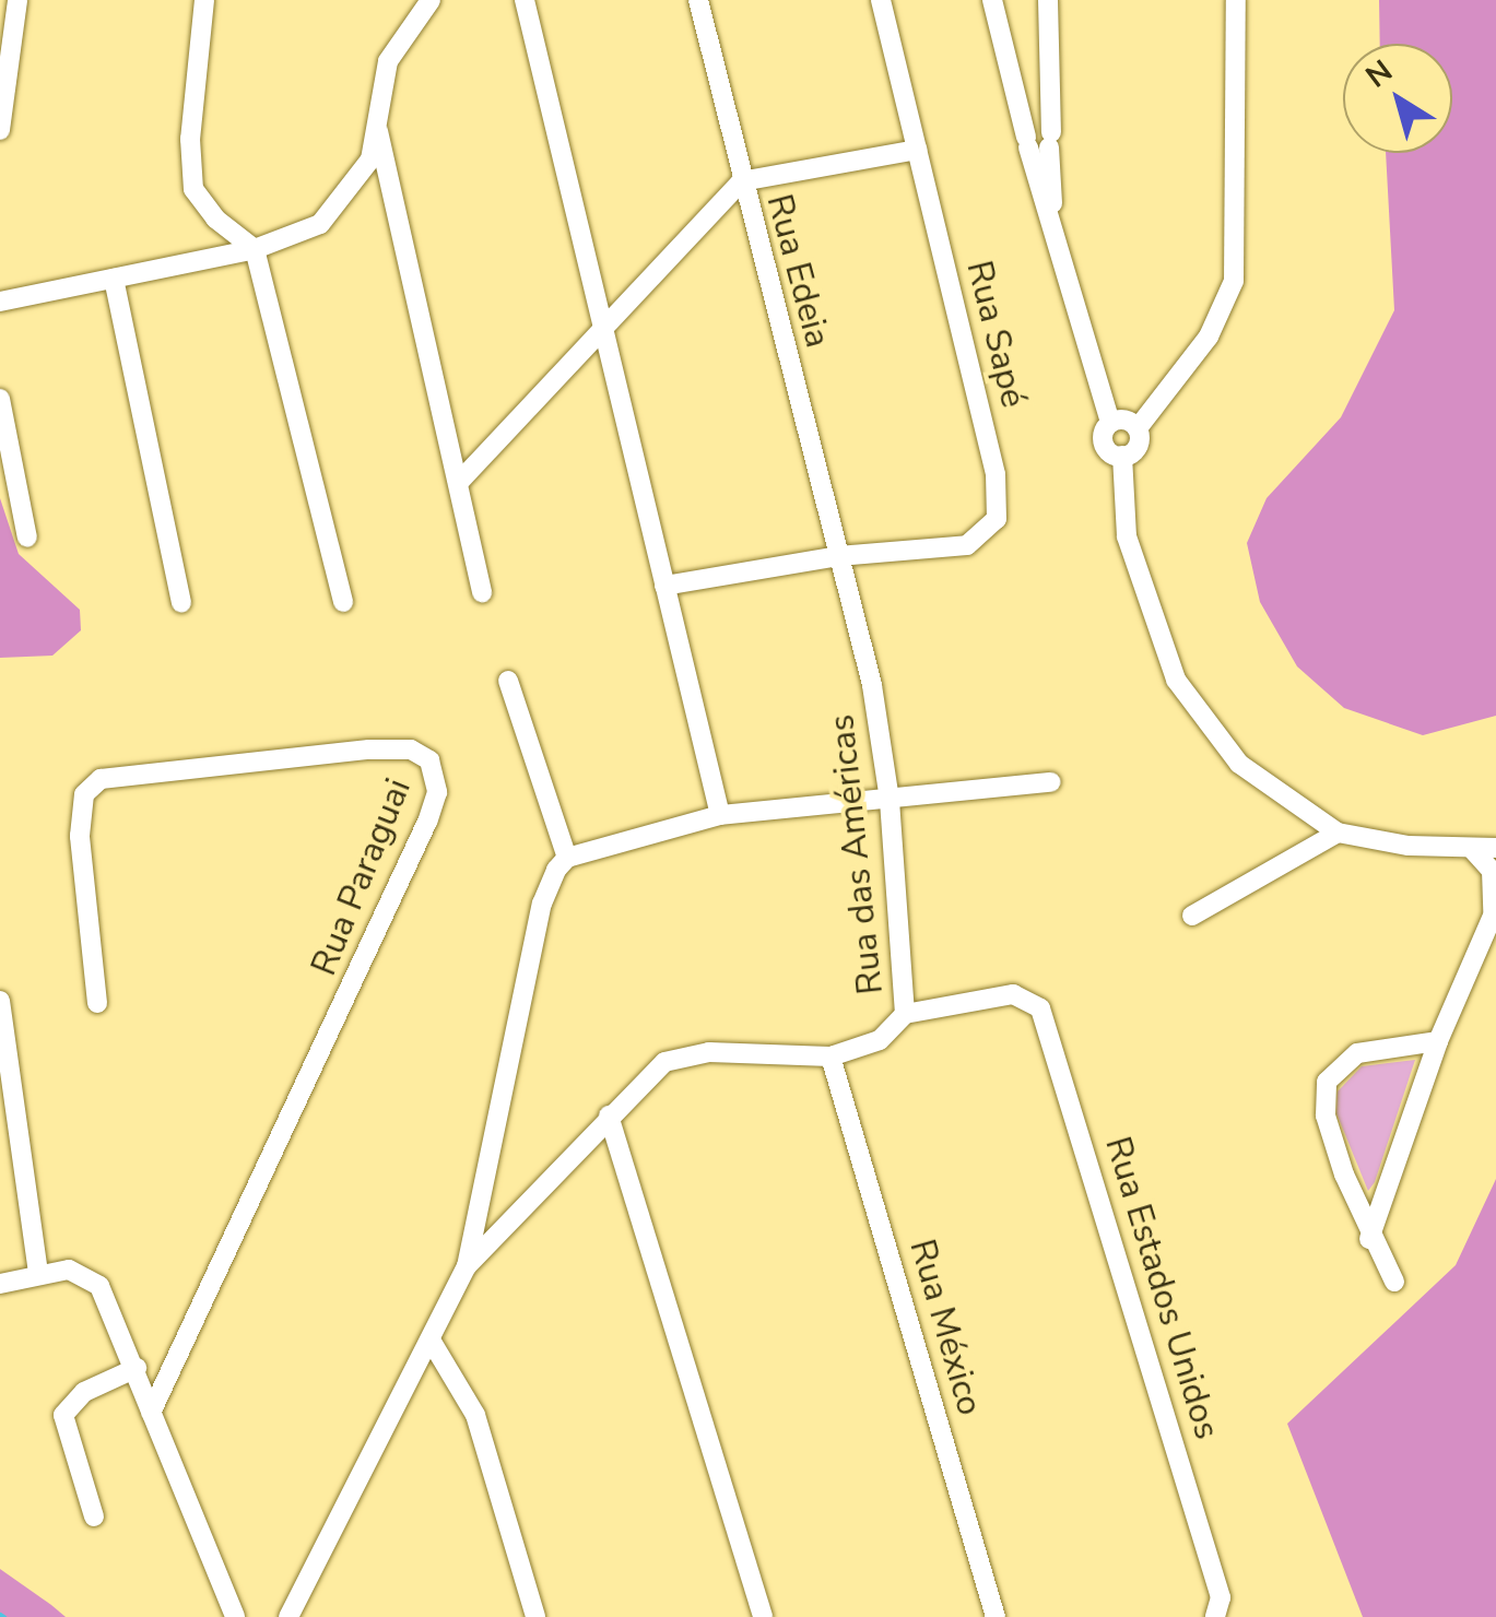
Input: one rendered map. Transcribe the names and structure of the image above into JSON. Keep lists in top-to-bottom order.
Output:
{
  "streets": {
    "street": [
      "Rua Edeia",
      "Rua Sapé",
      "Rua das Américas",
      "Rua Paraguai",
      "Rua Estados Unidos",
      "Rua México"
    ]
  },
  "crossings": [
    ["Rua Edeia", "Rua Sapé"],
    ["Rua Edeia", "Rua das Américas"],
    ["Rua Sapé", "Rua das Américas"],
    ["Rua das Américas", "Rua Estados Unidos"],
    ["Rua das Américas", "Rua México"]
  ],
  "north": "top left"
}
